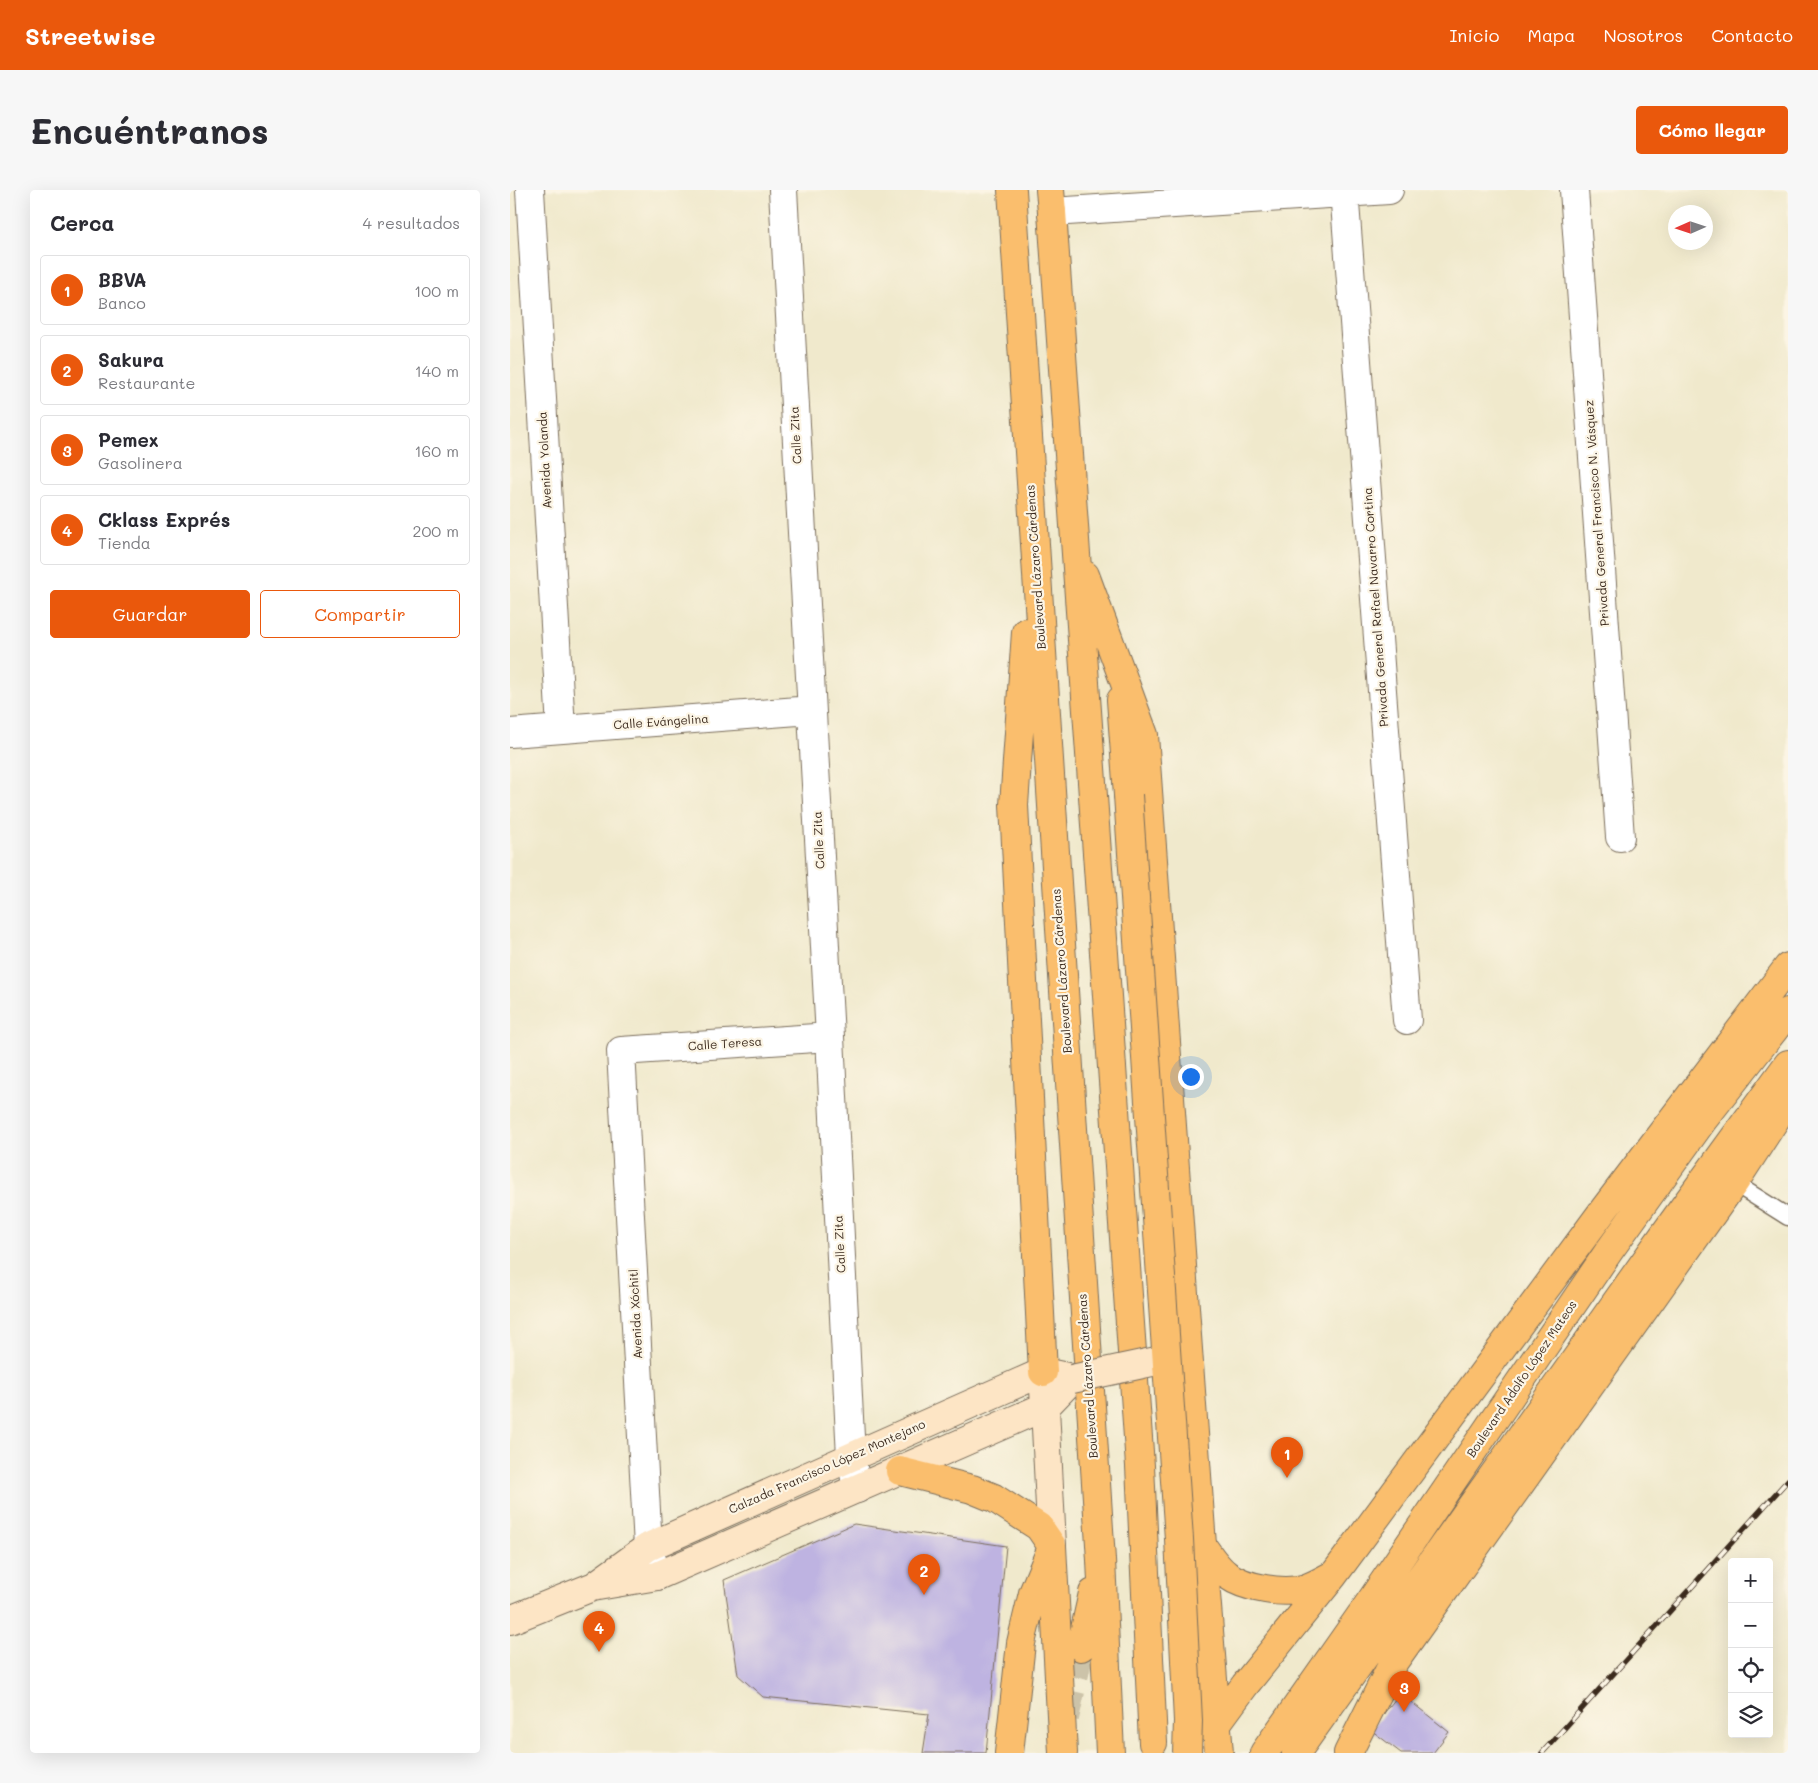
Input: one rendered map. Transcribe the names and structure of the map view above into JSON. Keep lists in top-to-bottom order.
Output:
{
  "streets": {
    "highway": ["Boulevard Lázaro Cárdenas", "Boulevard Adolfo López Mateos"],
    "main road": ["Calzada Francisco López Montejano"],
    "street": [
      "Calle Zita",
      "Avenida Yolanda",
      "Privada General Francisco N. Vásquez",
      "Privada General Rafael Navarro Cortina",
      "Calle Evángelina",
      "Calle Teresa",
      "Avenida Xóchitl"
    ]
  },
  "crossings": [
    ["Calle Zita", "Calle Evángelina"],
    ["Calle Zita", "Calle Teresa"],
    ["Calle Zita", "Calzada Francisco López Montejano"],
    ["Avenida Yolanda", "Calle Evángelina"],
    ["Calle Teresa", "Avenida Xóchitl"],
    ["Avenida Xóchitl", "Calzada Francisco López Montejano"]
  ],
  "north": "left",
  "page": {
    "header": "Streetwise",
    "nav": [
      "Inicio",
      "Mapa",
      "Nosotros",
      "Contacto"
    ],
    "buttons": [
      "Cómo llegar",
      ["Guardar", "Compartir"]
    ],
    "title": "Encuéntranos",
    "heading": ["Cerca", "4 resultados"],
    "list": [
      {
        "mark": "1",
        "name": "BBVA",
        "note": "Banco",
        "value": "100 m"
      },
      {
        "mark": "2",
        "name": "Sakura",
        "note": "Restaurante",
        "value": "140 m"
      },
      {
        "mark": "3",
        "name": "Pemex",
        "note": "Gasolinera",
        "value": "160 m"
      },
      {
        "mark": "4",
        "name": "Cklass Exprés",
        "note": "Tienda",
        "value": "200 m"
      }
    ],
    "pins": [
      "1",
      "2",
      "4",
      "3"
    ],
    "map_buttons": ["+", "−"]
  }
}
